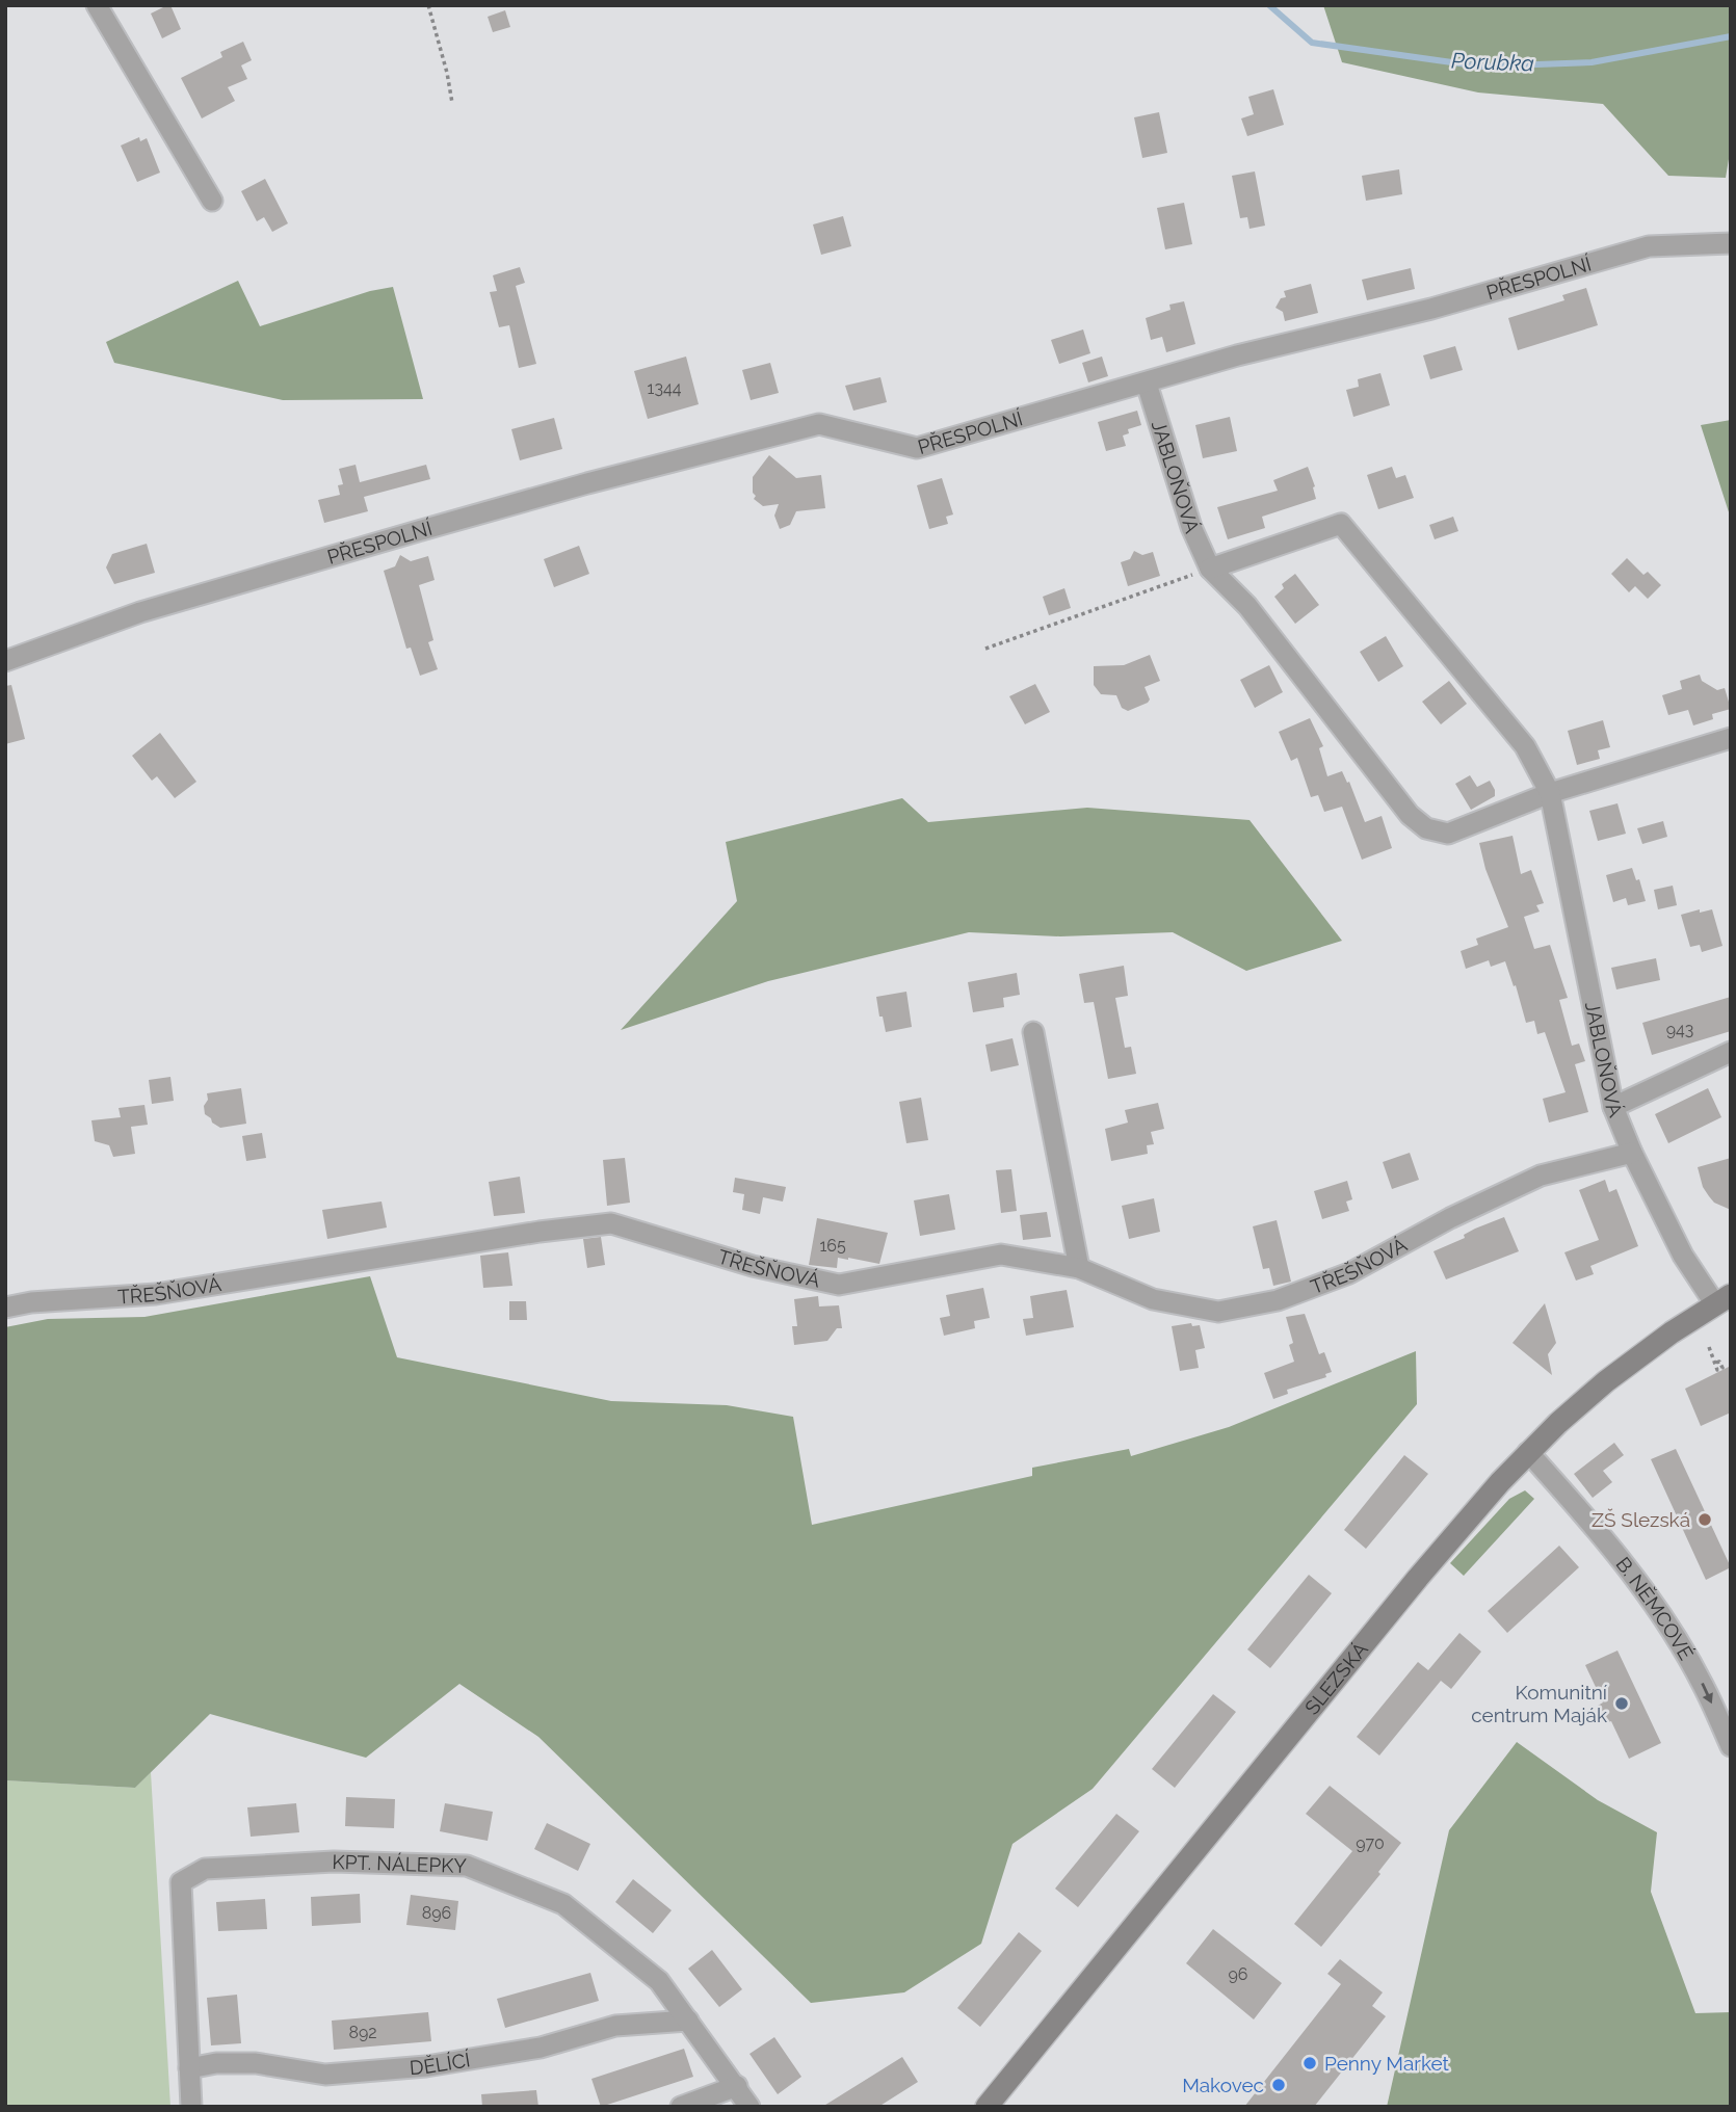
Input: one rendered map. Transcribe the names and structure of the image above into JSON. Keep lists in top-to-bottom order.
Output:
{
  "streets": {
    "street": [
      "PŘESPOLNÍ",
      "JABLOŇOVÁ",
      "TŘEŠŇOVÁ",
      "B. NĚMCOVÉ",
      "SLEZSKÁ",
      "KPT. NÁLEPKY",
      "DĚLÍCÍ"
    ]
  },
  "crossings": [
    ["PŘESPOLNÍ", "JABLOŇOVÁ"],
    ["JABLOŇOVÁ", "TŘEŠŇOVÁ"],
    ["JABLOŇOVÁ", "SLEZSKÁ"],
    ["B. NĚMCOVÉ", "SLEZSKÁ"],
    ["KPT. NÁLEPKY", "DĚLÍCÍ"]
  ],
  "one_way": ["B. NĚMCOVÉ"],
  "water": ["Porubka"],
  "places": [
    "ZŠ Slezská",
    "Komunitní centrum Maják",
    "Penny Market",
    "Makovec"
  ],
  "house_numbers": [
    "1344",
    "943",
    "165",
    "970",
    "896",
    "96",
    "892"
  ]
}
